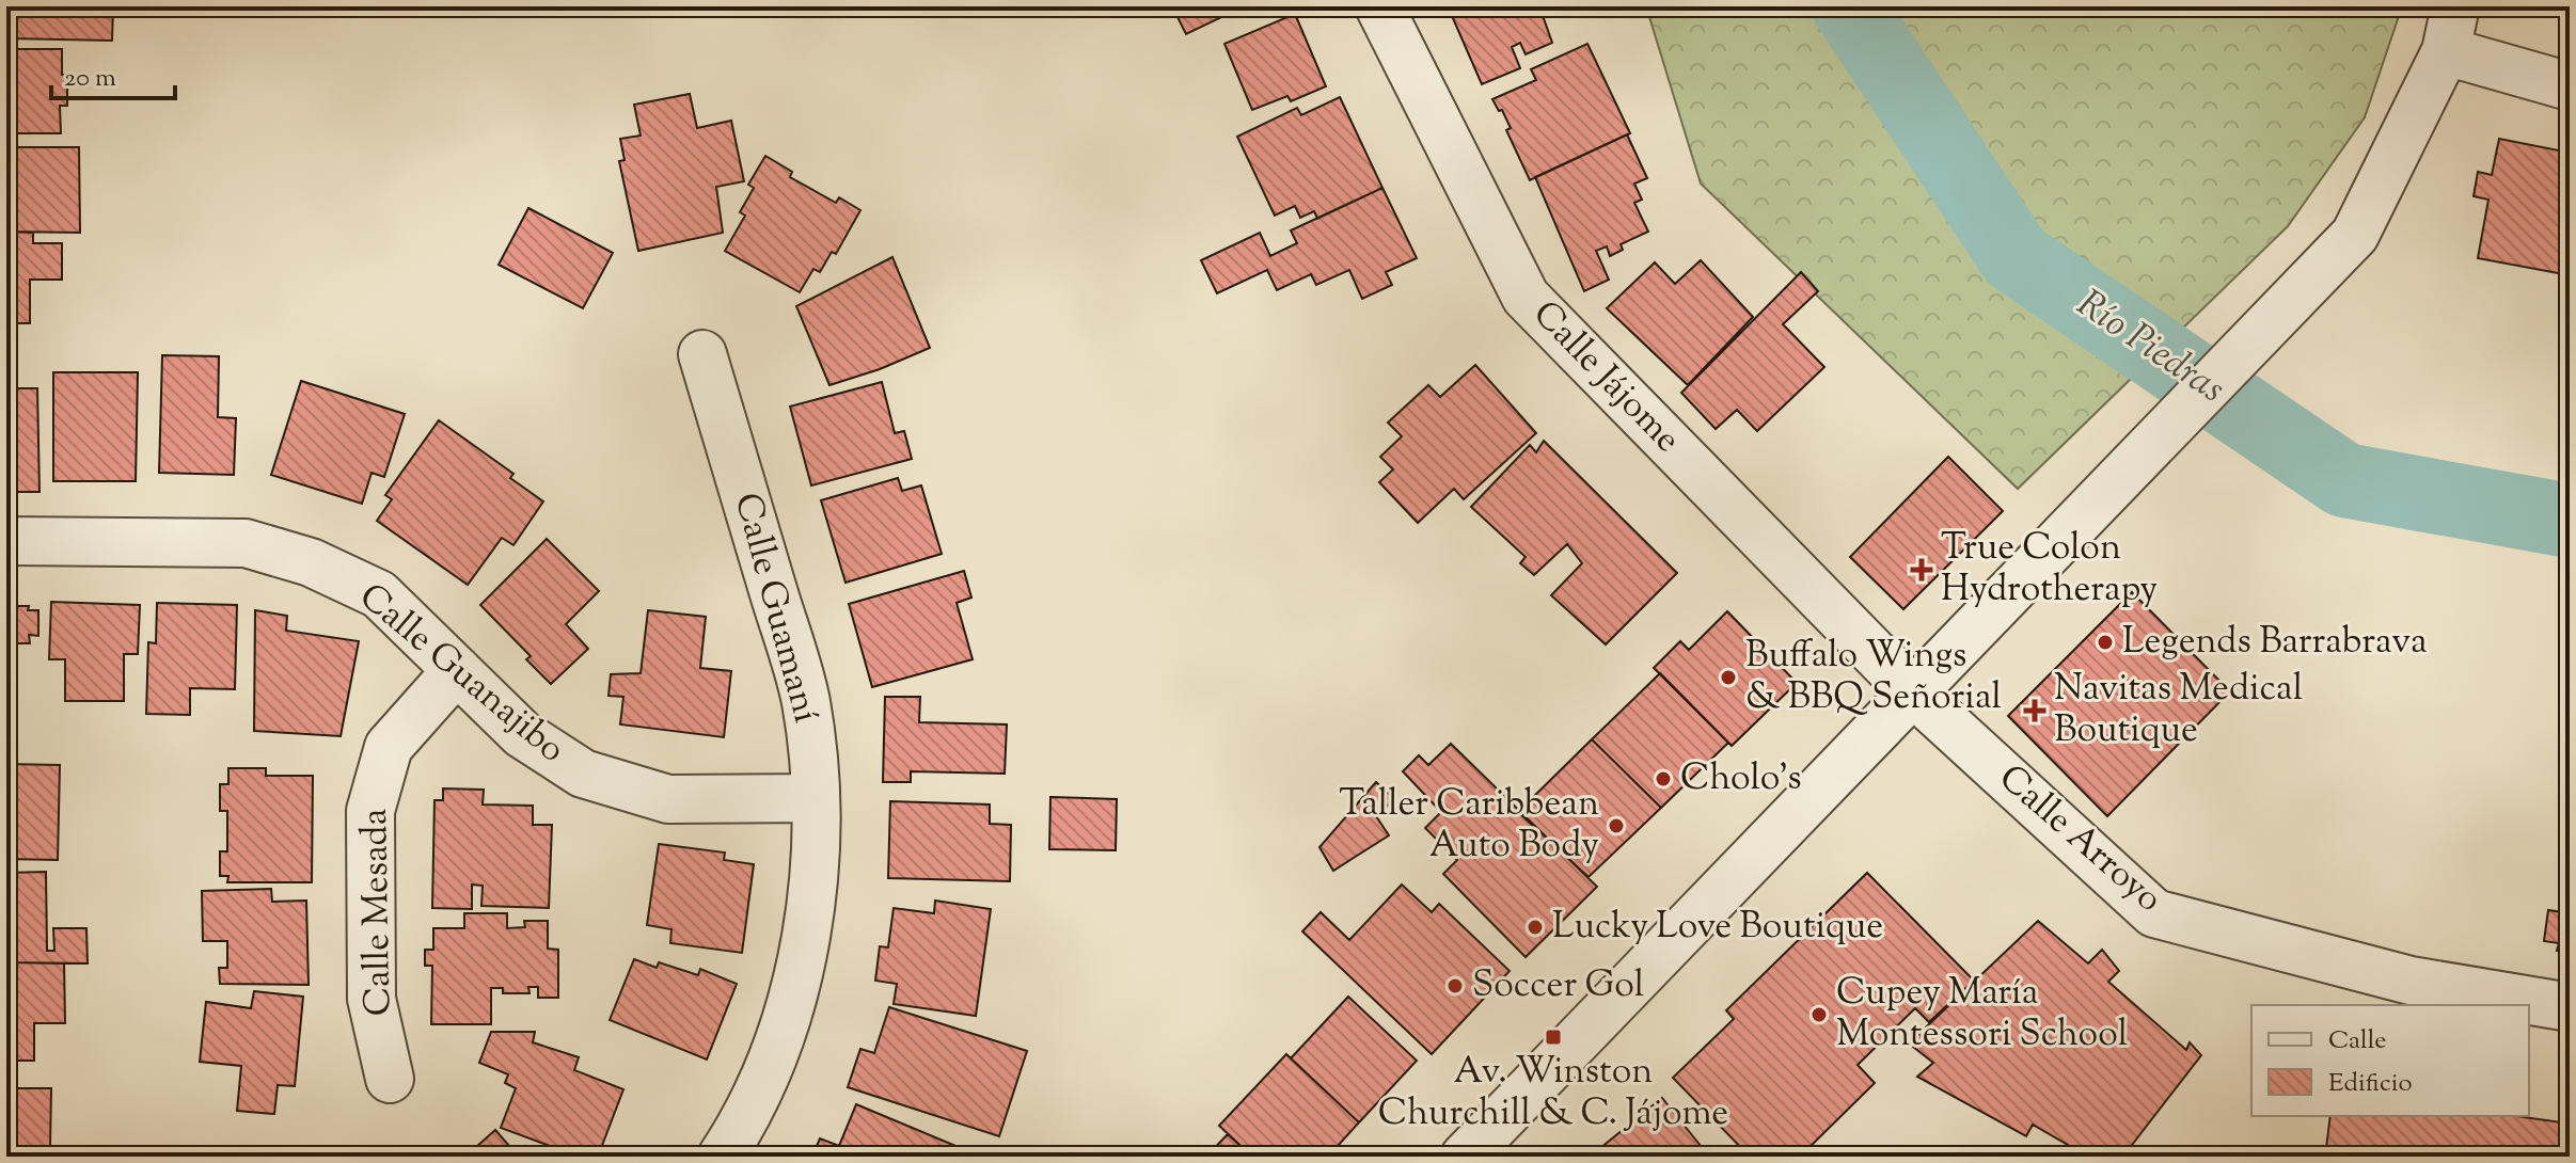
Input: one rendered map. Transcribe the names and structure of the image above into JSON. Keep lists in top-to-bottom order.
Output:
{
  "streets": {
    "street": [
      "Calle Jájome",
      "Calle Guamaní",
      "Calle Guanajibo",
      "Calle Arroyo",
      "Calle Mesada"
    ]
  },
  "crossings": [
    ["Calle Jájome", "Calle Arroyo"],
    ["Calle Guamaní", "Calle Guanajibo"],
    ["Calle Guanajibo", "Calle Mesada"]
  ],
  "water": ["Río Piedras"],
  "places": {
    "health": ["True Colon Hydrotherapy", "Navitas Medical Boutique"],
    "other": [
      "Legends Barrabrava",
      "Buffalo Wings & BBQ Señorial",
      "Cholo's",
      "Taller Caribbean Auto Body",
      "Lucky Love Boutique",
      "Soccer Gol",
      "Cupey María Montessori School"
    ],
    "transit": ["Av. Winston Churchill & C. Jájome"]
  },
  "legend": ["Calle", "Edificio"],
  "scale_bar": "20 m"
}
